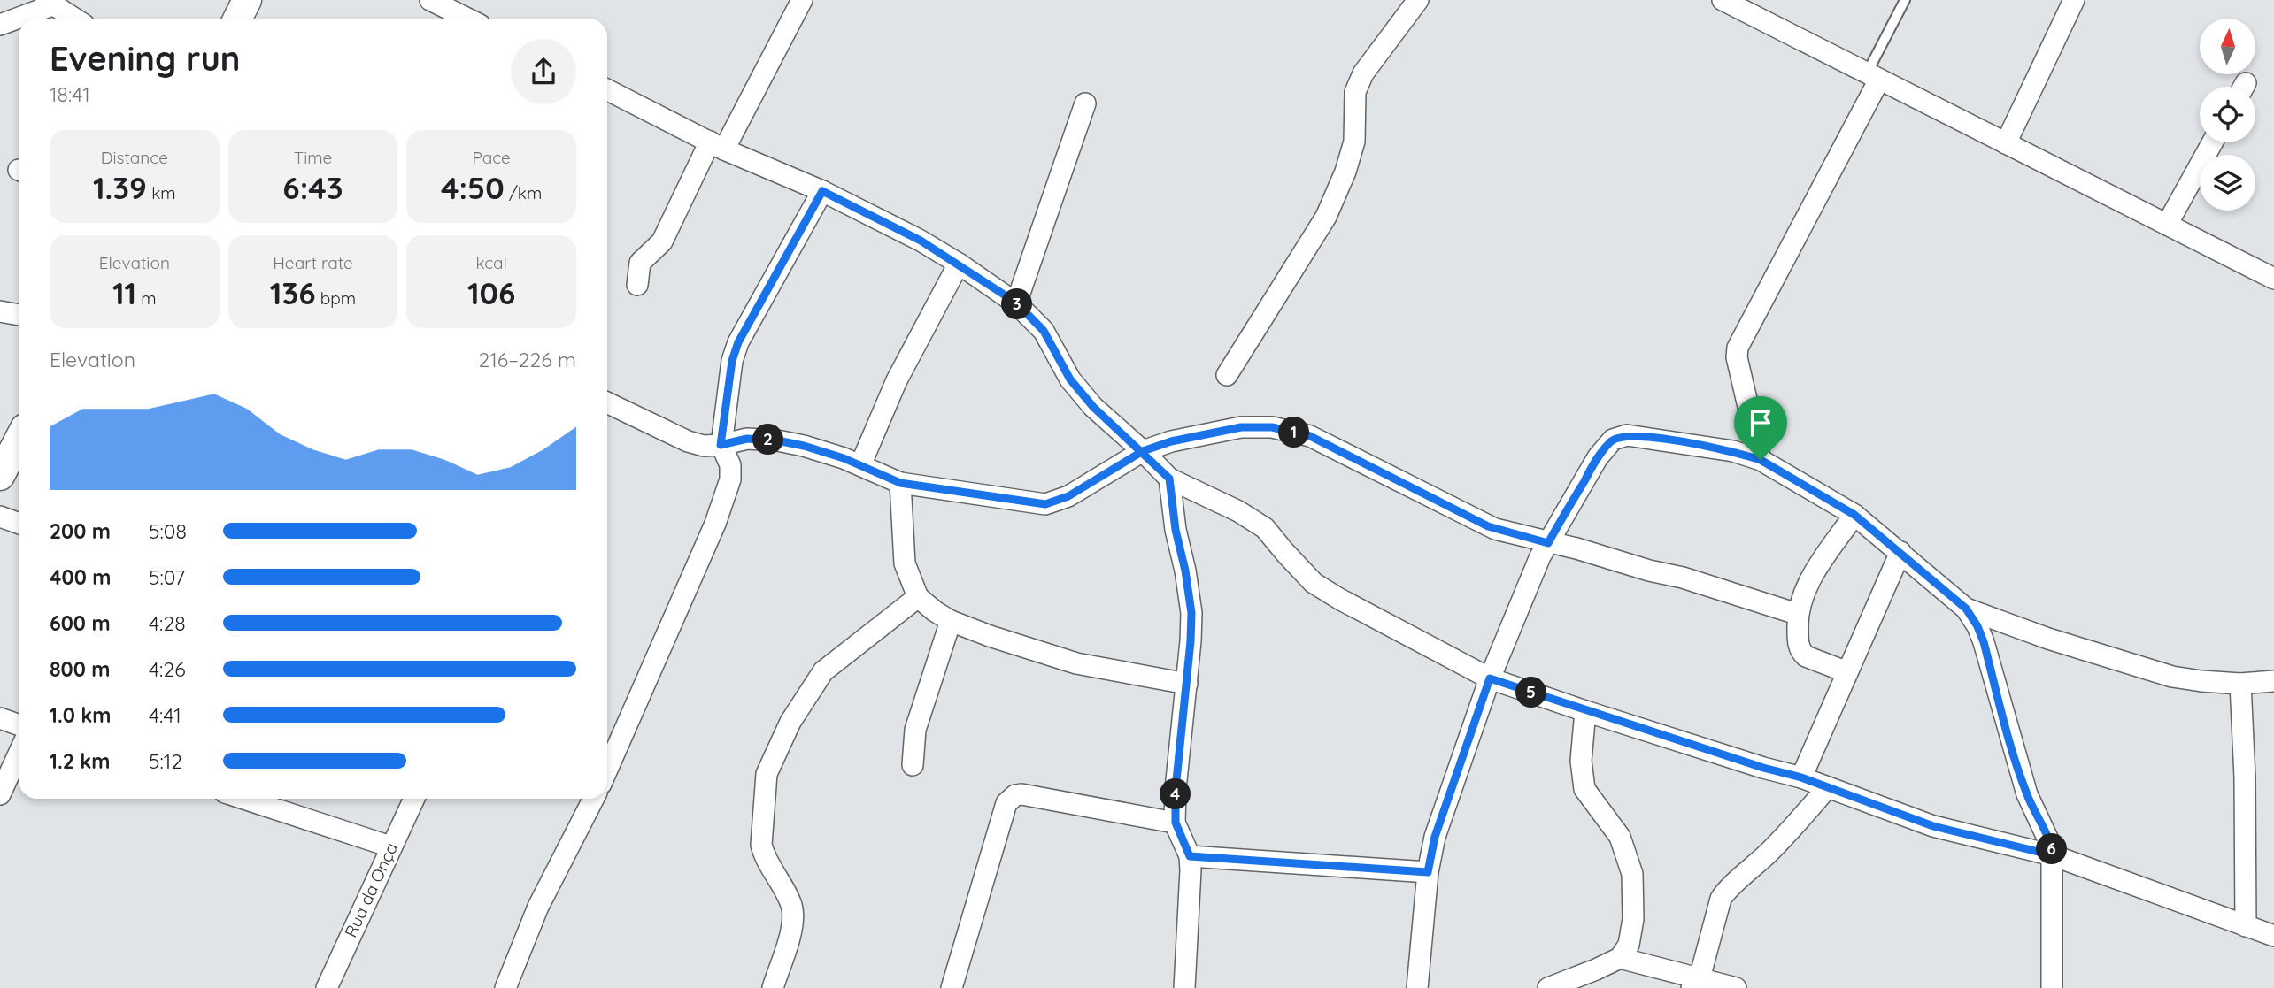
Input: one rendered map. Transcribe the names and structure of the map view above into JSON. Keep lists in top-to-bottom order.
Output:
{
  "streets": {
    "street": ["Rua da Onça"]
  },
  "north": "top",
  "page": {
    "heading": ["Evening run", "18:41"],
    "stats": [
      ["Distance", "1.39 km"],
      ["Time", "6:43"],
      ["Pace", "4:50 /km"],
      ["Elevation", "11 m"],
      ["Heart rate", "136 bpm"],
      ["kcal", "106"]
    ],
    "pins": [
      "3",
      "1",
      "2",
      "5",
      "4",
      "6"
    ],
    "chart": ["Elevation", "216–226 m"],
    "list": [
      {
        "name": "200 m",
        "note": "5:08"
      },
      {
        "name": "400 m",
        "note": "5:07"
      },
      {
        "name": "600 m",
        "note": "4:28"
      },
      {
        "name": "800 m",
        "note": "4:26"
      },
      {
        "name": "1.0 km",
        "note": "4:41"
      },
      {
        "name": "1.2 km",
        "note": "5:12"
      }
    ]
  }
}
